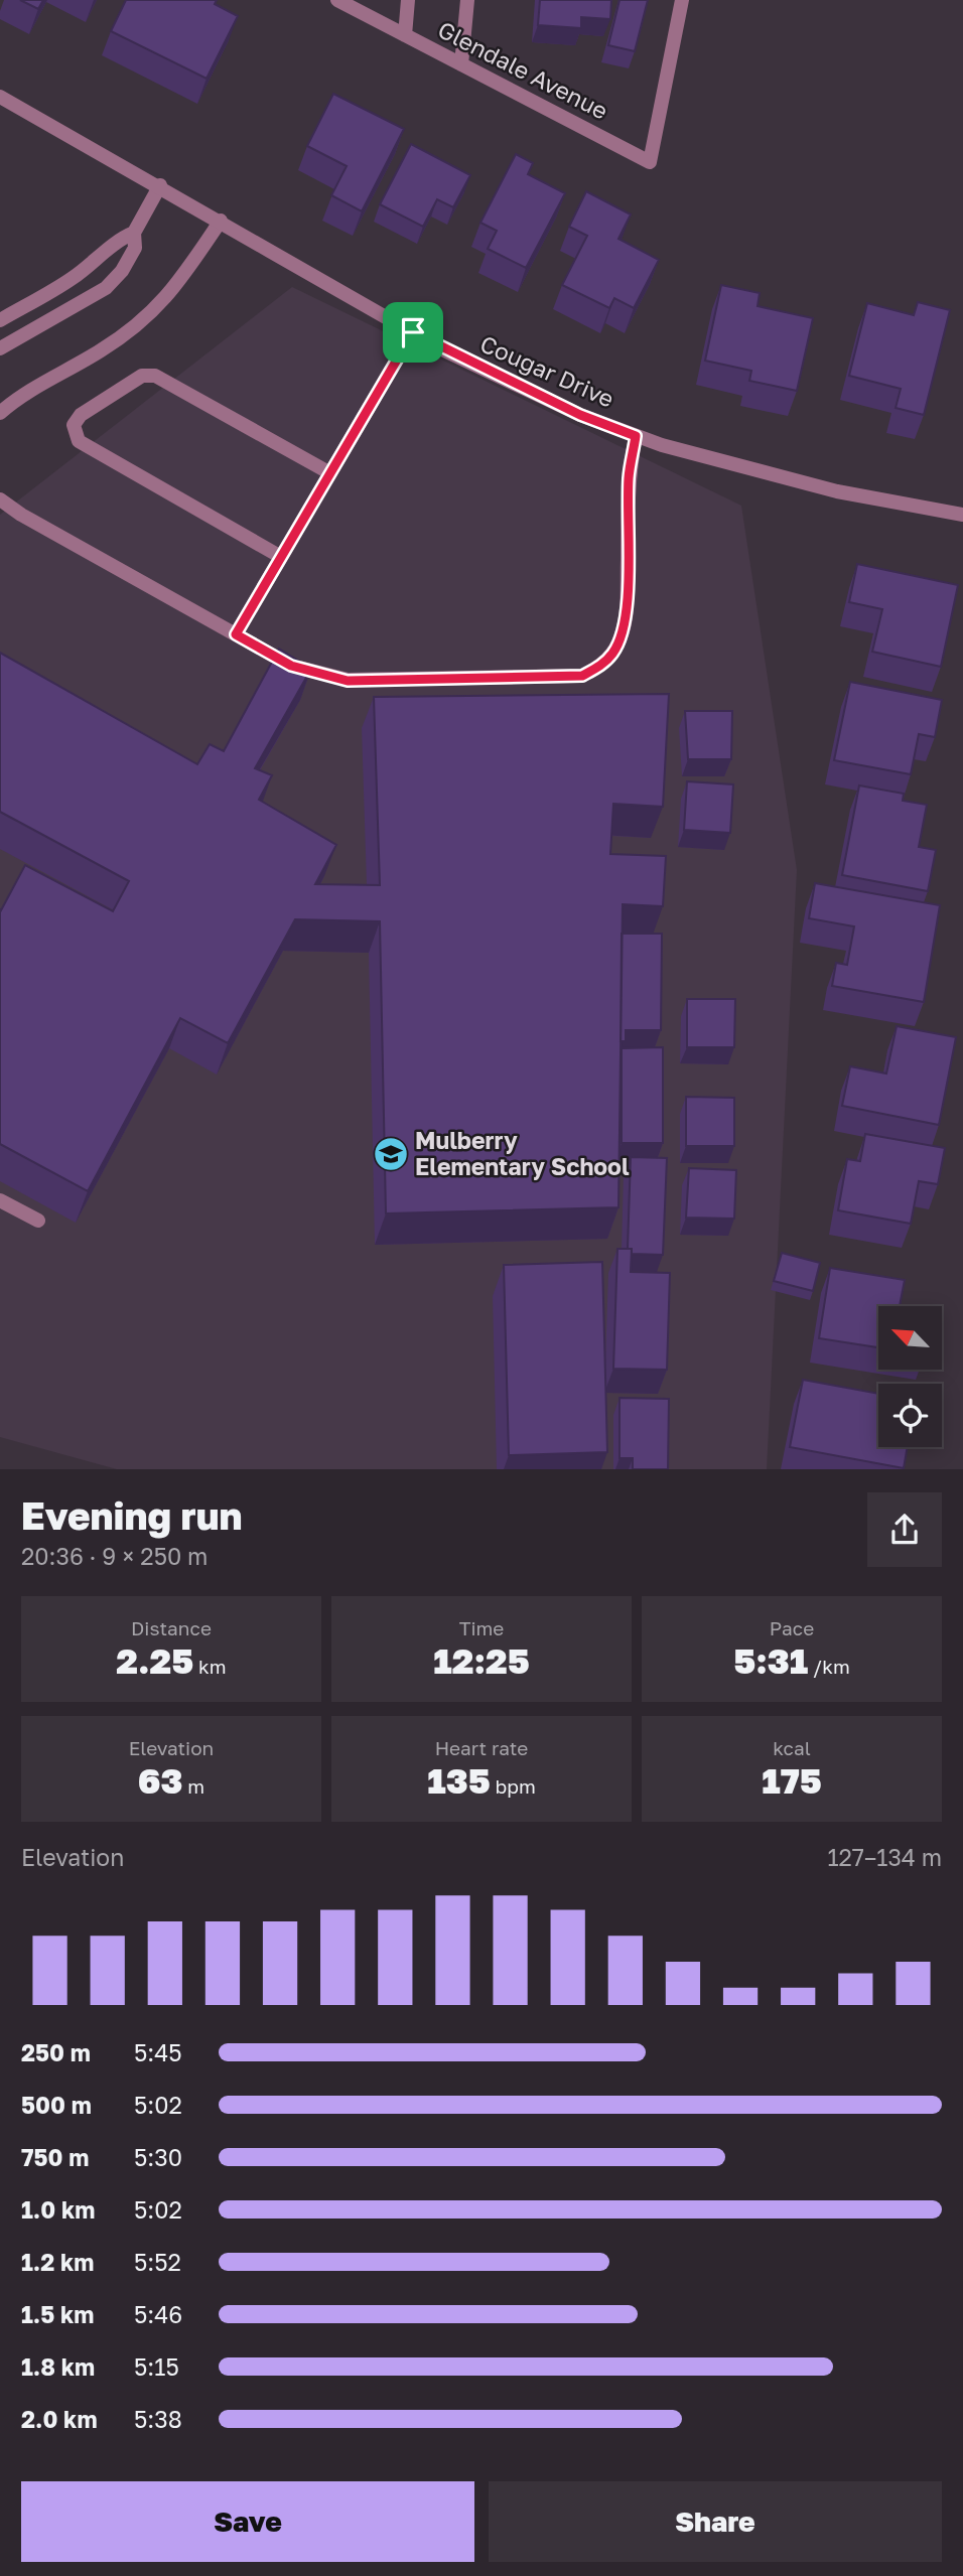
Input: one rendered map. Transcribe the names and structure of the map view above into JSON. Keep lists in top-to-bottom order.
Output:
{
  "streets": {
    "street": ["Glendale Avenue", "Cougar Drive"]
  },
  "places": {
    "school or university": ["Mulberry Elementary School"]
  },
  "north": "top left",
  "page": {
    "heading": ["Evening run", "20:36 · 9 × 250 m"],
    "stats": [
      ["Distance", "2.25 km"],
      ["Time", "12:25"],
      ["Pace", "5:31 /km"],
      ["Elevation", "63 m"],
      ["Heart rate", "135 bpm"],
      ["kcal", "175"]
    ],
    "chart": ["Elevation", "127–134 m"],
    "list": [
      {
        "name": "250 m",
        "note": "5:45"
      },
      {
        "name": "500 m",
        "note": "5:02"
      },
      {
        "name": "750 m",
        "note": "5:30"
      },
      {
        "name": "1.0 km",
        "note": "5:02"
      },
      {
        "name": "1.2 km",
        "note": "5:52"
      },
      {
        "name": "1.5 km",
        "note": "5:46"
      },
      {
        "name": "1.8 km",
        "note": "5:15"
      },
      {
        "name": "2.0 km",
        "note": "5:38"
      }
    ],
    "buttons": ["Save", "Share"]
  }
}
